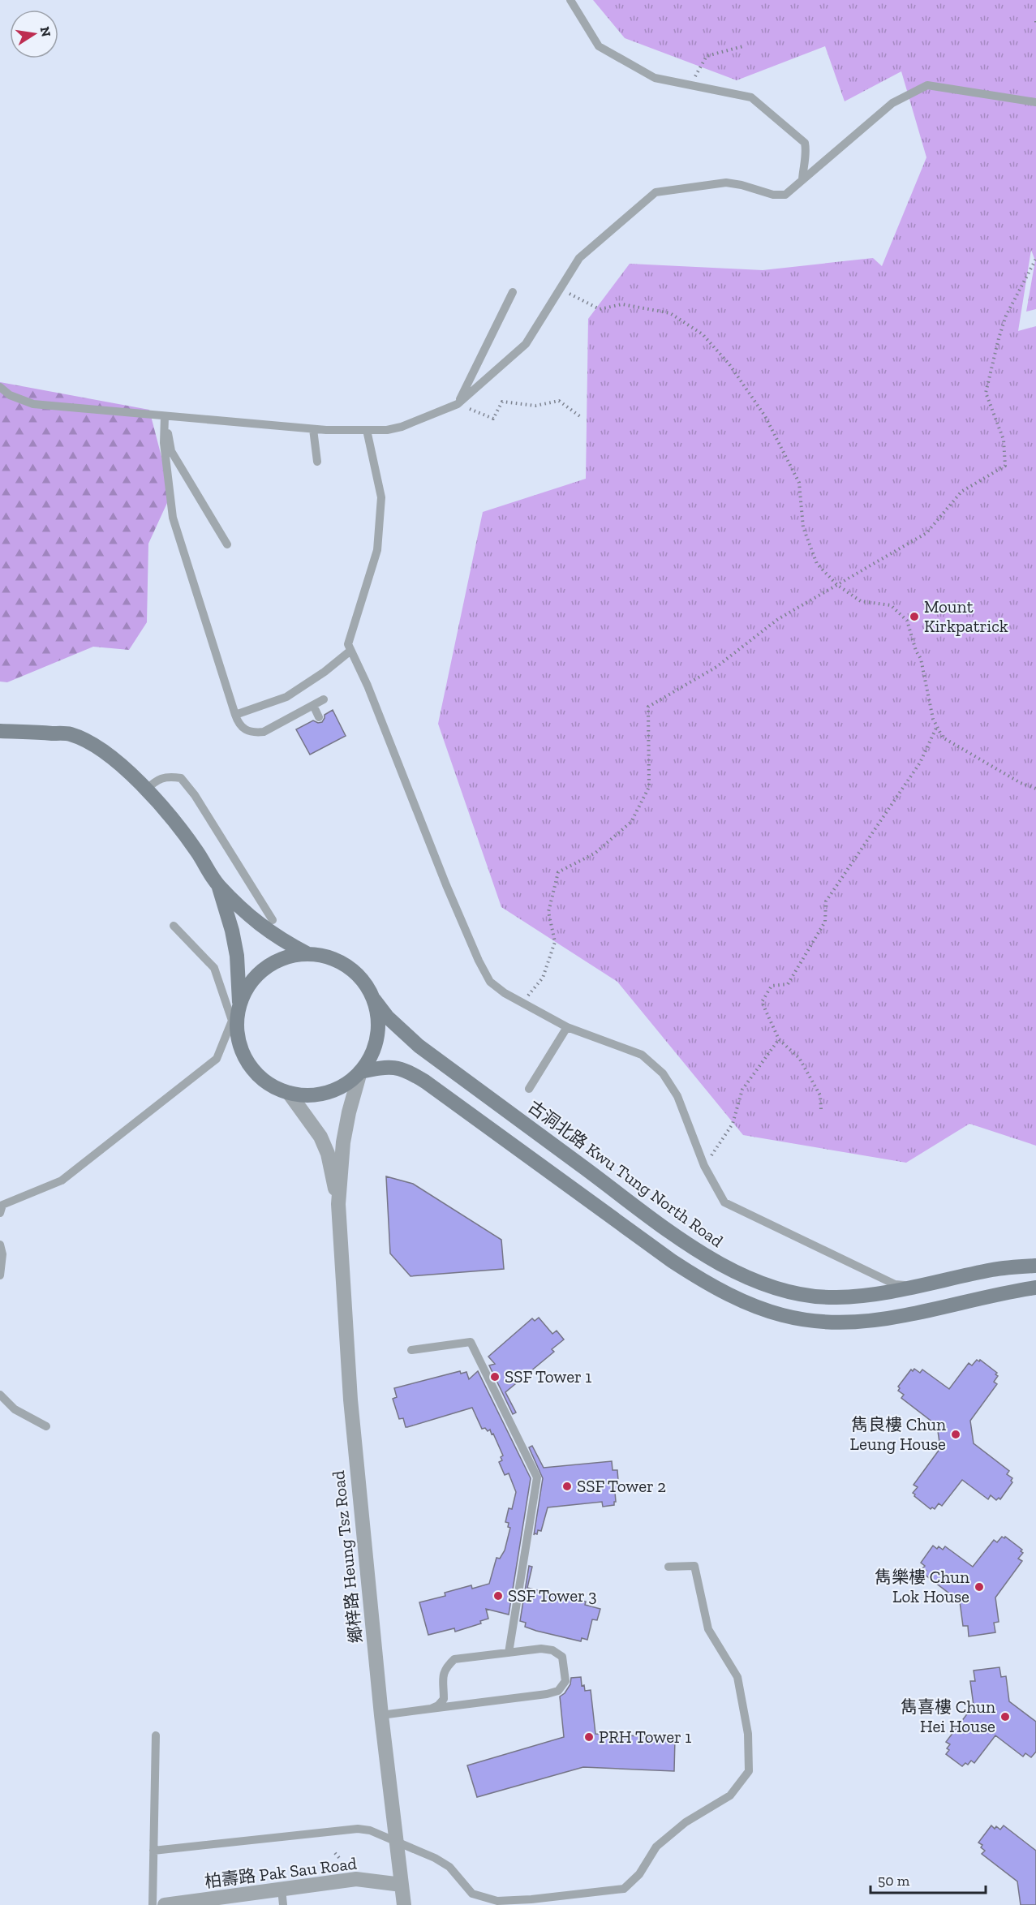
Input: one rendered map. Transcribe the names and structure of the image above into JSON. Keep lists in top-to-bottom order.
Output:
{
  "streets": {
    "main road": ["古洞北路 Kwu Tung North Road"],
    "street": ["鄉梓路 Heung Tsz Road", "柏壽路 Pak Sau Road"]
  },
  "crossings": [
    ["古洞北路 Kwu Tung North Road", "鄉梓路 Heung Tsz Road"],
    ["鄉梓路 Heung Tsz Road", "柏壽路 Pak Sau Road"]
  ],
  "places": [
    "Mount Kirkpatrick",
    "SSF Tower 1",
    "雋良樓 Chun Leung House",
    "SSF Tower 2",
    "雋樂樓 Chun Lok House",
    "SSF Tower 3",
    "雋喜樓 Chun Hei House",
    "PRH Tower 1"
  ],
  "scale_bar": "50 m",
  "north": "right"
}
